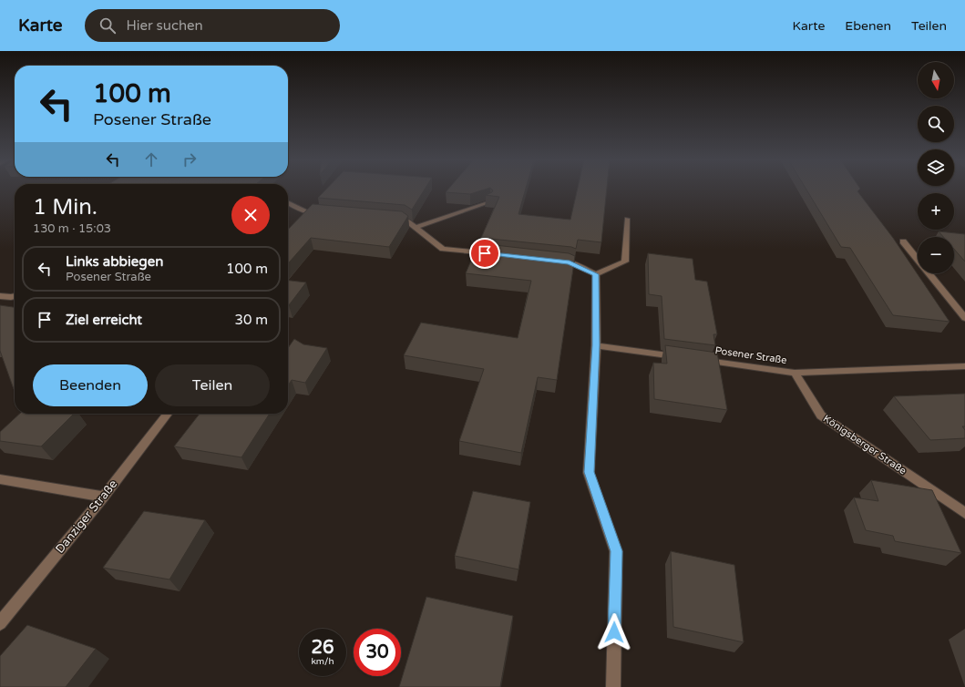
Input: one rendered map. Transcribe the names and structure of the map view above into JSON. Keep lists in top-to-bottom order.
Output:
{
  "streets": {
    "street": ["Posener Straße", "Königsberger Straße", "Danziger Straße"]
  },
  "crossings": [
    ["Posener Straße", "Königsberger Straße"]
  ],
  "north": "bottom",
  "page": {
    "header": "Karte",
    "search": "Hier suchen",
    "nav": ["Karte", "Ebenen", "Teilen"],
    "map_buttons": ["+", "−"],
    "turn": ["100 m", "Posener Straße"],
    "heading": ["1 Min.", "130 m · 15:03"],
    "list": [
      {
        "name": "Links abbiegen",
        "note": "Posener Straße",
        "value": "100 m"
      },
      {
        "name": "Ziel erreicht",
        "value": "30 m"
      }
    ],
    "buttons": ["Beenden", "Teilen"],
    "speed": "26 km/h",
    "limit": "30"
  }
}
